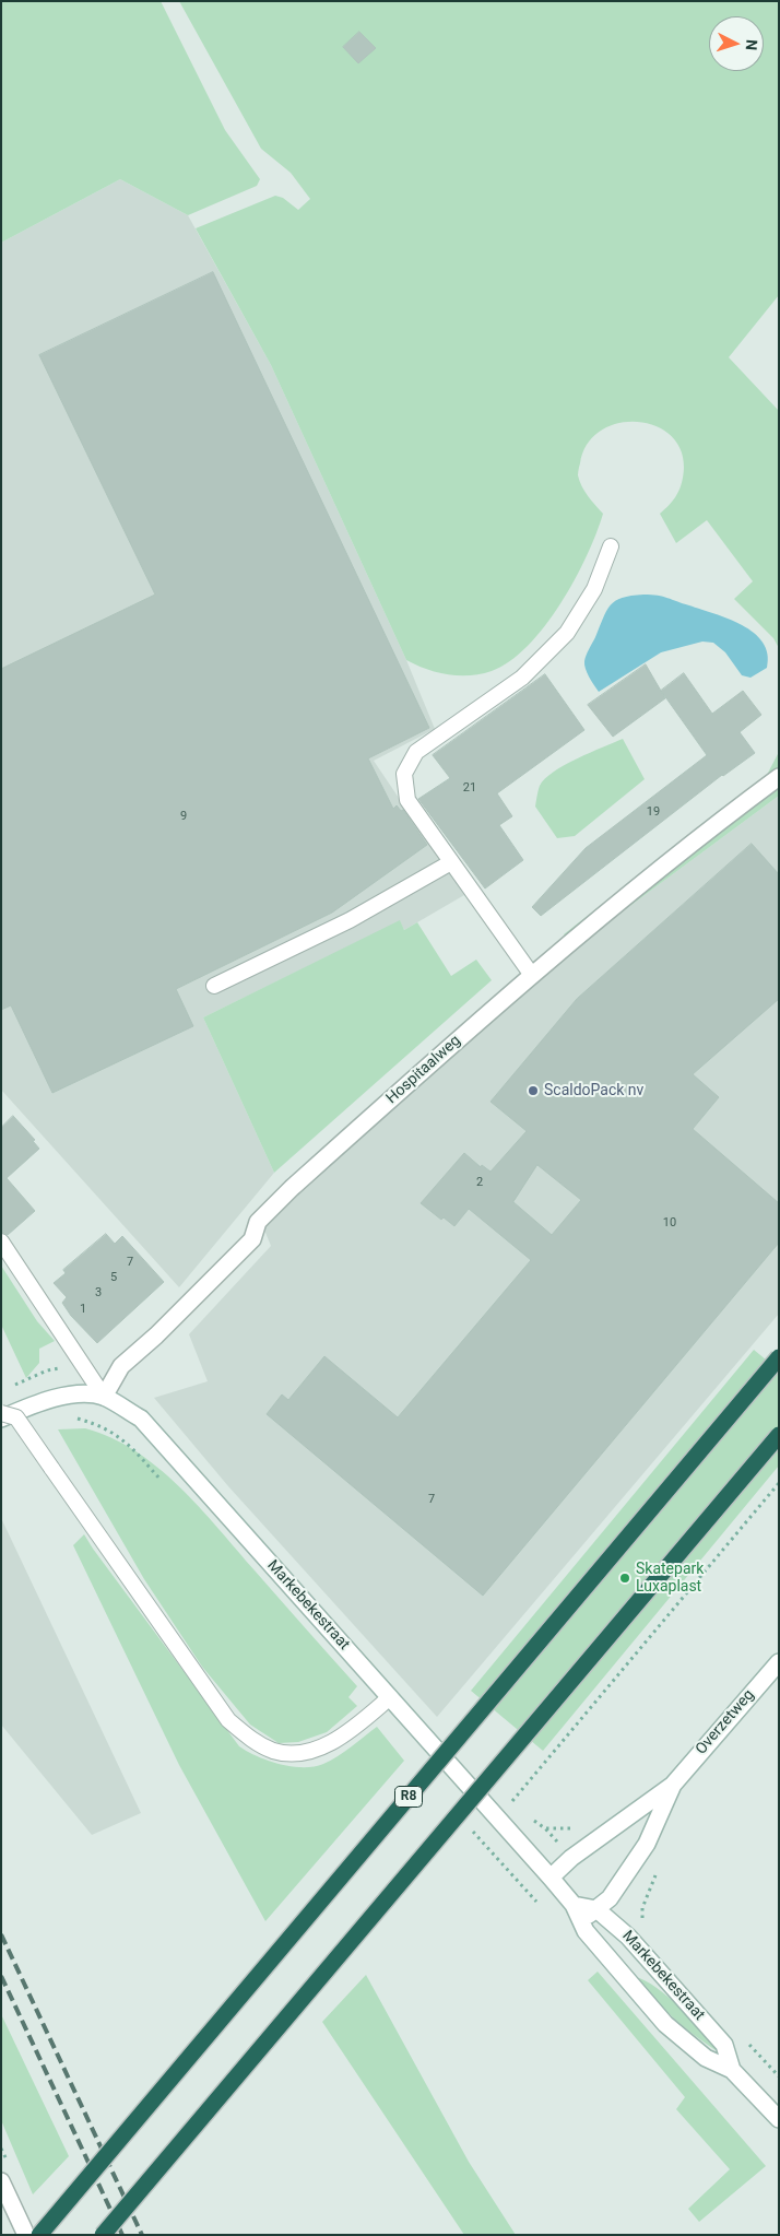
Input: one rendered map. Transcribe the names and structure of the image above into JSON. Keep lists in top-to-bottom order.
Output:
{
  "streets": {
    "highway": ["R8"],
    "street": ["Hospitaalweg", "Markebekestraat", "Overzetweg"]
  },
  "crossings": [
    ["Hospitaalweg", "Markebekestraat"],
    ["Markebekestraat", "Overzetweg"]
  ],
  "places": ["ScaldoPack nv", "Skatepark Luxaplast"],
  "house_numbers": [
    "21",
    "19",
    "9",
    "2",
    "10",
    "7",
    "5",
    "3",
    "1",
    "7"
  ],
  "north": "right"
}
